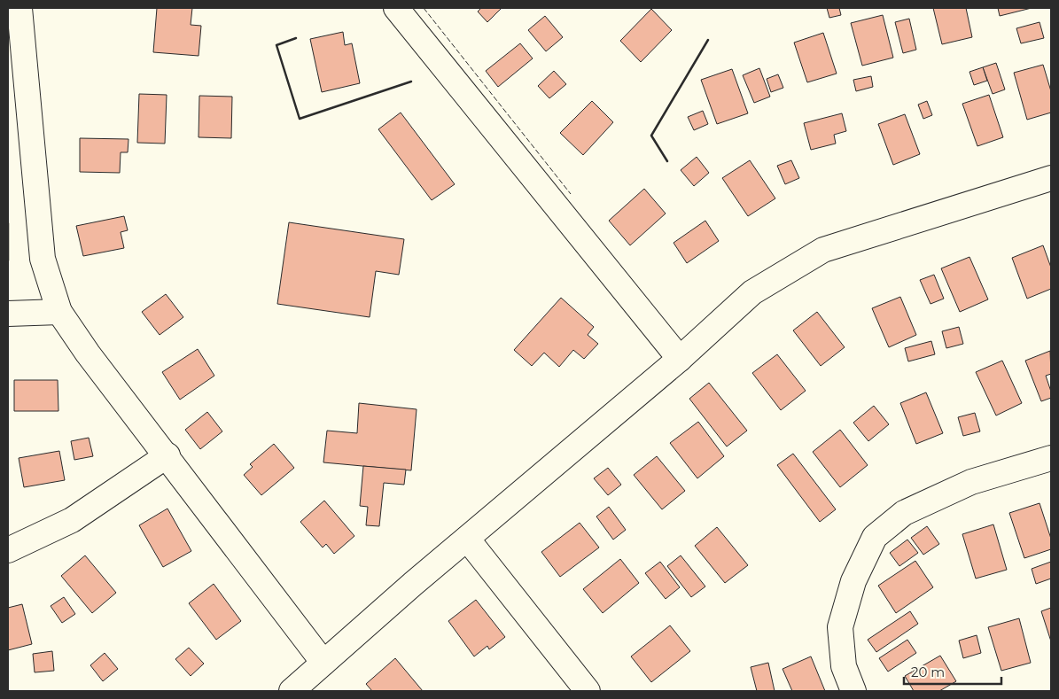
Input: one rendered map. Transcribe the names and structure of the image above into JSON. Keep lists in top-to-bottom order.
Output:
{
  "scale_bar": "20 m"
}
